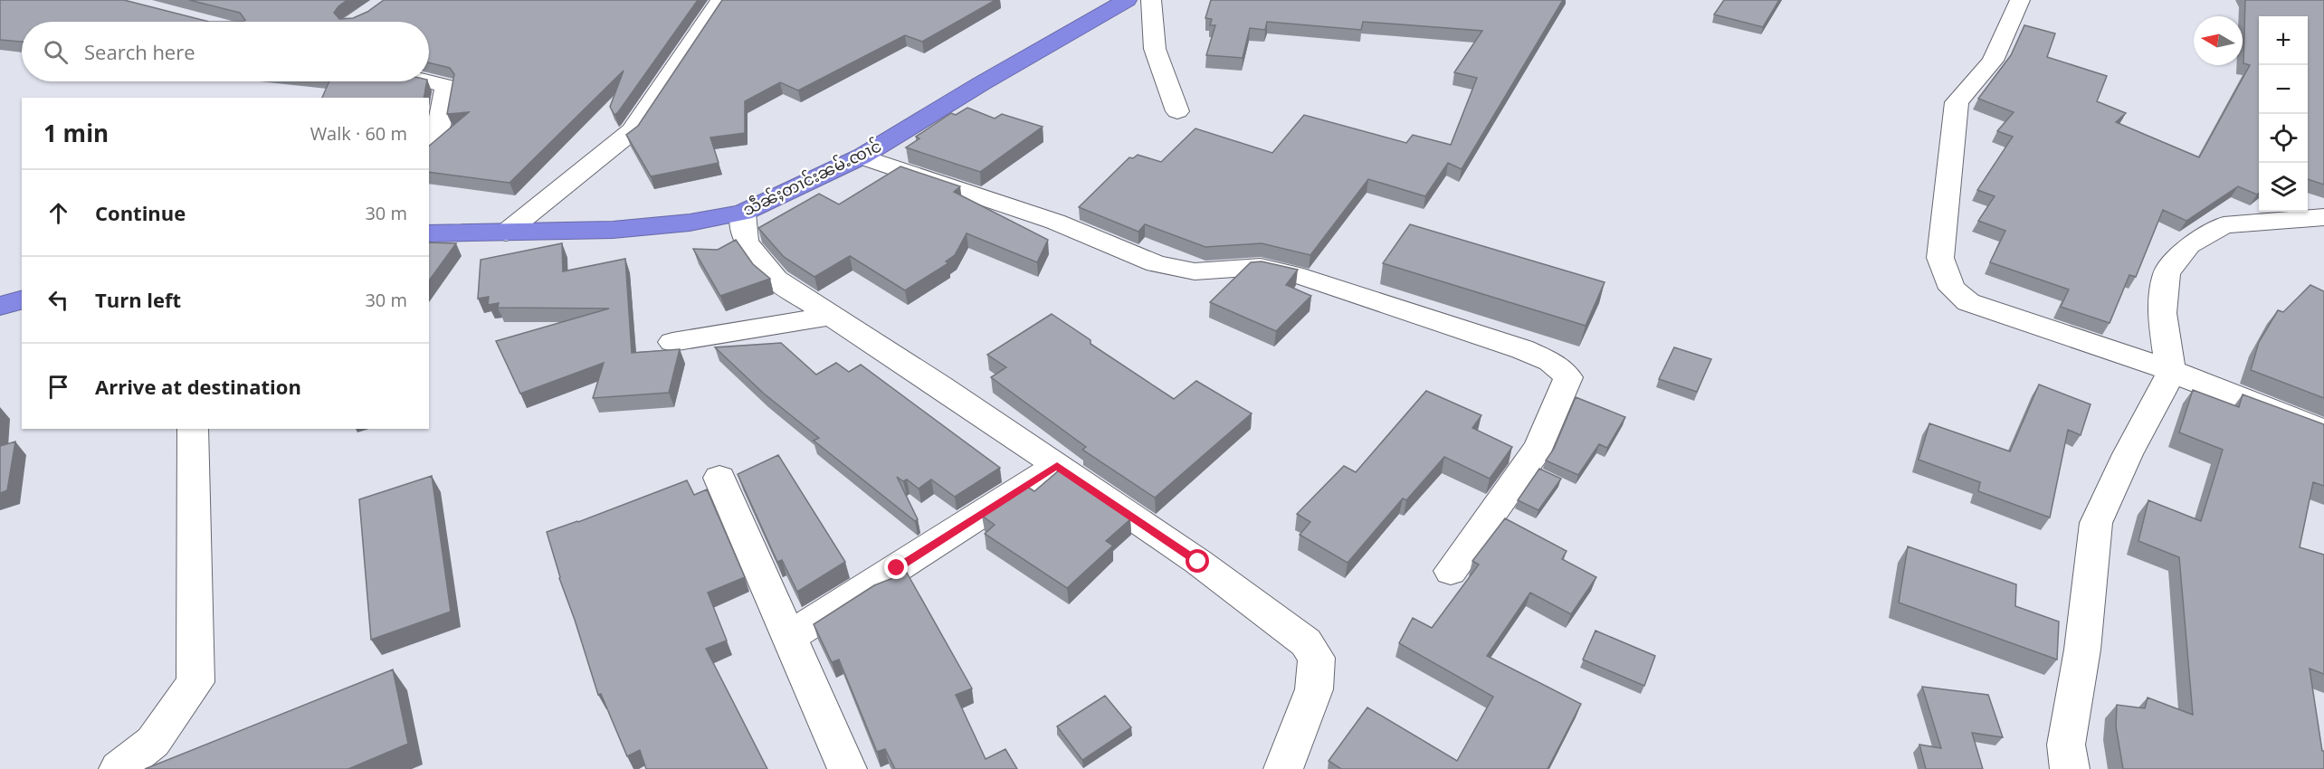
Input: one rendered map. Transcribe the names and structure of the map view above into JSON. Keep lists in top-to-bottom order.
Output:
{
  "streets": {
    "highway": ["သဵၼ်ႈတၢင်းၼမ်ႉၸၢင်"]
  },
  "north": "left",
  "page": {
    "map_buttons": ["+", "−"],
    "search": "Search here",
    "heading": ["1 min", "Walk · 60 m"],
    "list": [
      ["Continue", "30 m"],
      ["Turn left", "30 m"],
      "Arrive at destination"
    ]
  }
}
